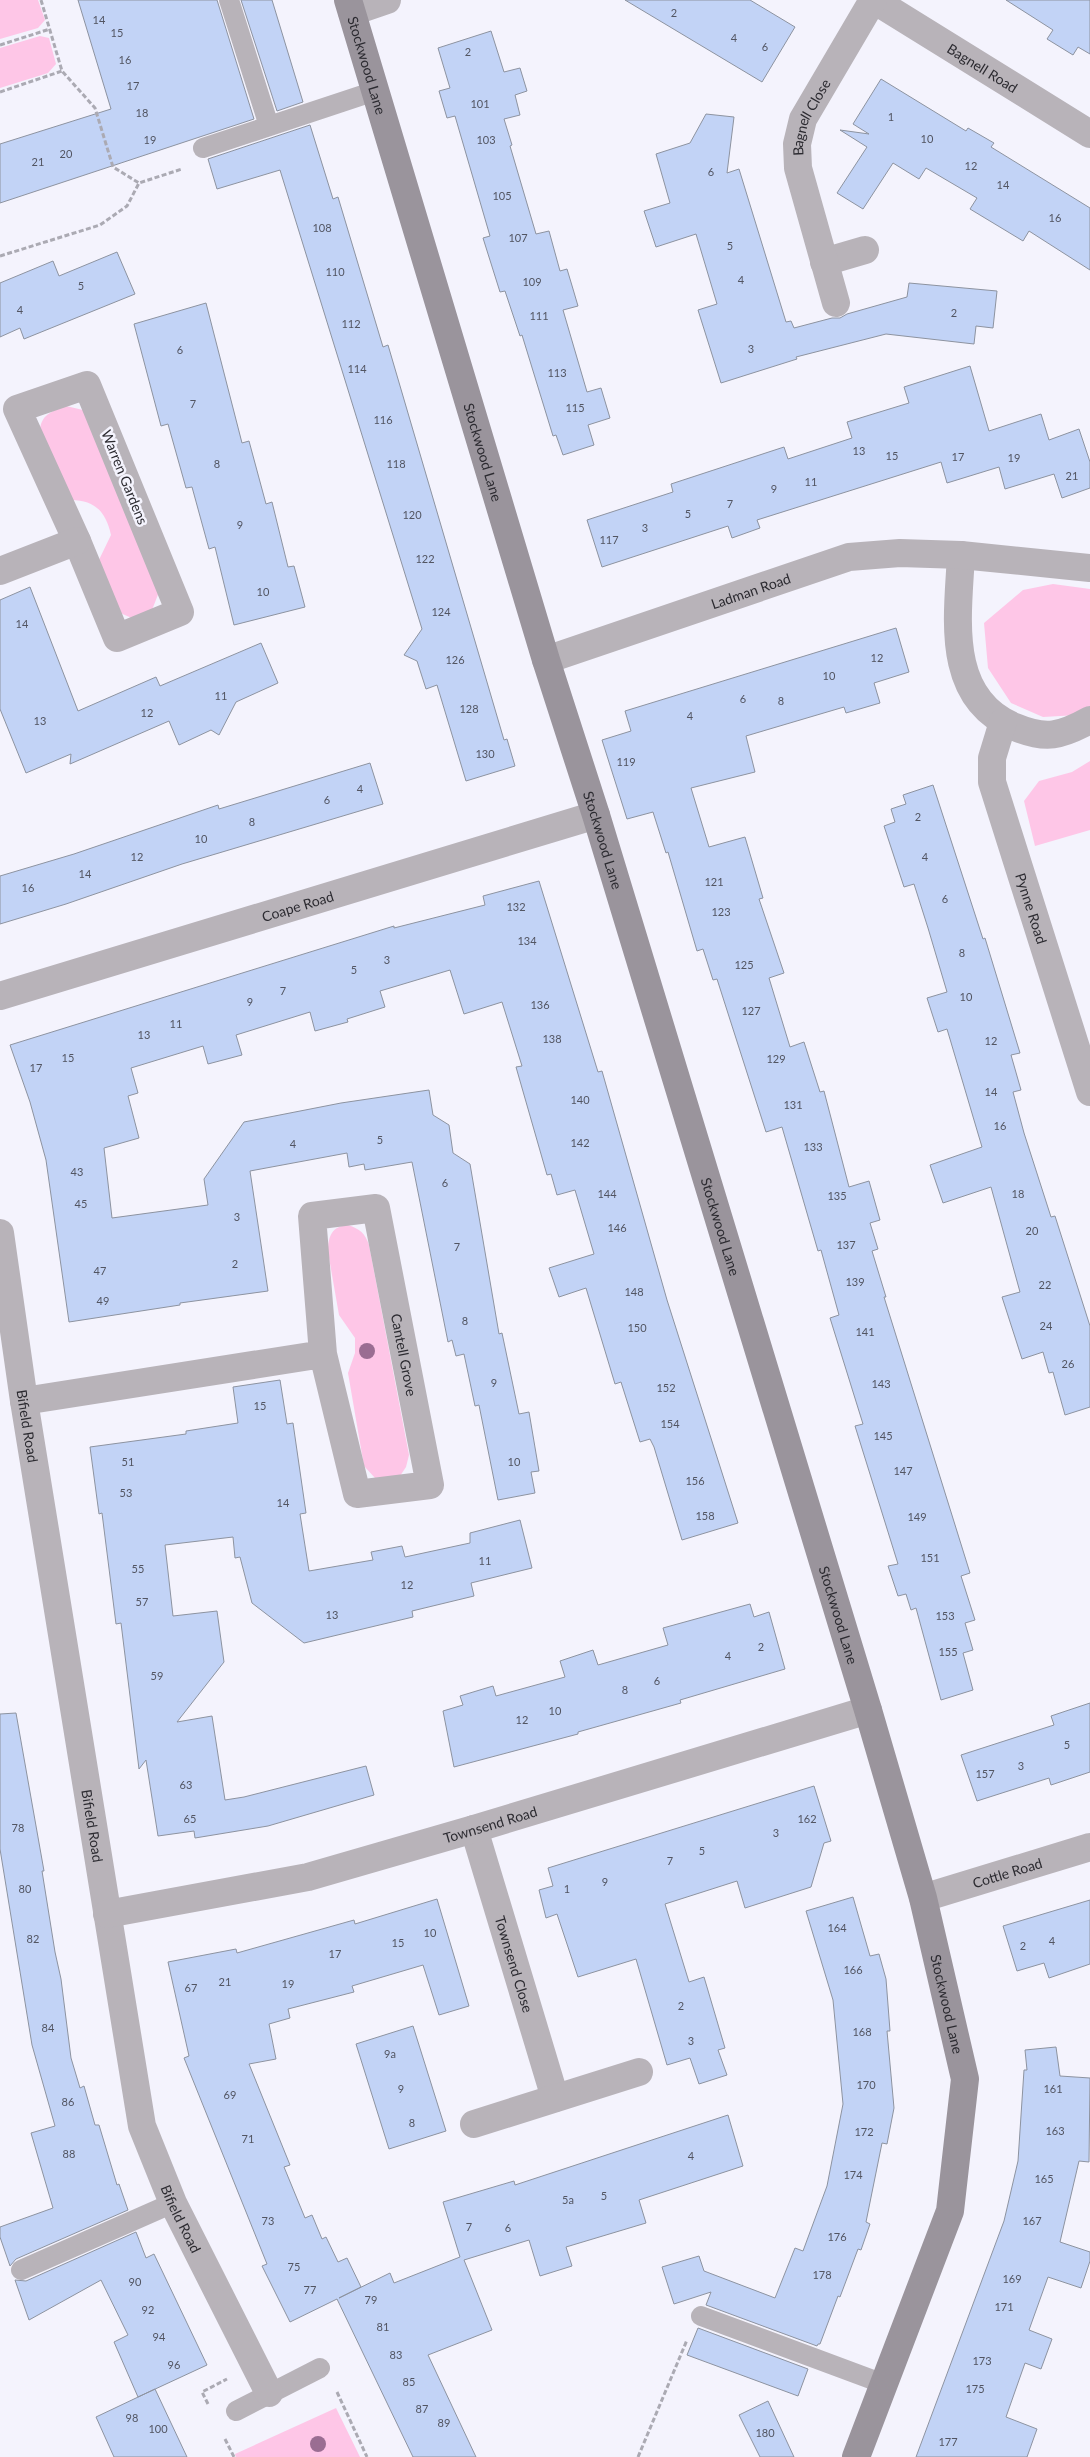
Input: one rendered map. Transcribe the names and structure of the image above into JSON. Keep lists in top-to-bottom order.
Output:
{
  "streets": {
    "street": [
      "Stockwood Lane",
      "Bagnell Road",
      "Bagnell Close",
      "Warren Gardens",
      "Ladman Road",
      "Coape Road",
      "Pynne Road",
      "Cantell Grove",
      "Bifield Road",
      "Townsend Road",
      "Cottle Road",
      "Townsend Close"
    ]
  },
  "crossings": [
    ["Stockwood Lane", "Ladman Road"],
    ["Stockwood Lane", "Coape Road"],
    ["Stockwood Lane", "Townsend Road"],
    ["Stockwood Lane", "Cottle Road"],
    ["Bagnell Road", "Bagnell Close"],
    ["Bifield Road", "Townsend Road"],
    ["Townsend Road", "Townsend Close"]
  ],
  "house_numbers": [
    "2",
    "14",
    "15",
    "4",
    "6",
    "2",
    "16",
    "17",
    "101",
    "18",
    "1",
    "10",
    "19",
    "103",
    "20",
    "21",
    "12",
    "6",
    "14",
    "105",
    "16",
    "108",
    "107",
    "5",
    "110",
    "4",
    "109",
    "5",
    "4",
    "2",
    "111",
    "112",
    "3",
    "6",
    "114",
    "113",
    "7",
    "115",
    "116",
    "13",
    "15",
    "17",
    "19",
    "8",
    "118",
    "21",
    "11",
    "9",
    "7",
    "5",
    "120",
    "9",
    "3",
    "117",
    "122",
    "10",
    "124",
    "14",
    "12",
    "126",
    "10",
    "11",
    "6",
    "8",
    "128",
    "12",
    "4",
    "13",
    "130",
    "119",
    "4",
    "6",
    "2",
    "8",
    "10",
    "12",
    "4",
    "14",
    "121",
    "16",
    "6",
    "132",
    "123",
    "134",
    "8",
    "3",
    "125",
    "5",
    "7",
    "10",
    "9",
    "136",
    "127",
    "11",
    "13",
    "138",
    "12",
    "15",
    "129",
    "17",
    "14",
    "140",
    "131",
    "16",
    "5",
    "142",
    "4",
    "133",
    "43",
    "6",
    "144",
    "18",
    "135",
    "45",
    "3",
    "146",
    "20",
    "137",
    "7",
    "2",
    "47",
    "139",
    "22",
    "148",
    "49",
    "8",
    "24",
    "150",
    "141",
    "26",
    "9",
    "143",
    "152",
    "15",
    "154",
    "145",
    "51",
    "10",
    "147",
    "156",
    "53",
    "14",
    "158",
    "149",
    "151",
    "11",
    "55",
    "12",
    "57",
    "13",
    "153",
    "2",
    "155",
    "4",
    "59",
    "6",
    "8",
    "10",
    "12",
    "5",
    "3",
    "157",
    "63",
    "65",
    "162",
    "78",
    "3",
    "5",
    "7",
    "9",
    "80",
    "1",
    "164",
    "10",
    "82",
    "4",
    "15",
    "2",
    "17",
    "166",
    "21",
    "19",
    "67",
    "2",
    "84",
    "168",
    "3",
    "9a",
    "170",
    "9",
    "161",
    "69",
    "86",
    "8",
    "163",
    "172",
    "71",
    "88",
    "4",
    "174",
    "165",
    "5",
    "5a",
    "73",
    "167",
    "7",
    "6",
    "176",
    "75",
    "178",
    "169",
    "90",
    "77",
    "79",
    "171",
    "92",
    "81",
    "94",
    "83",
    "173",
    "96",
    "85",
    "175",
    "87",
    "98",
    "89",
    "100",
    "180",
    "177"
  ]
}
